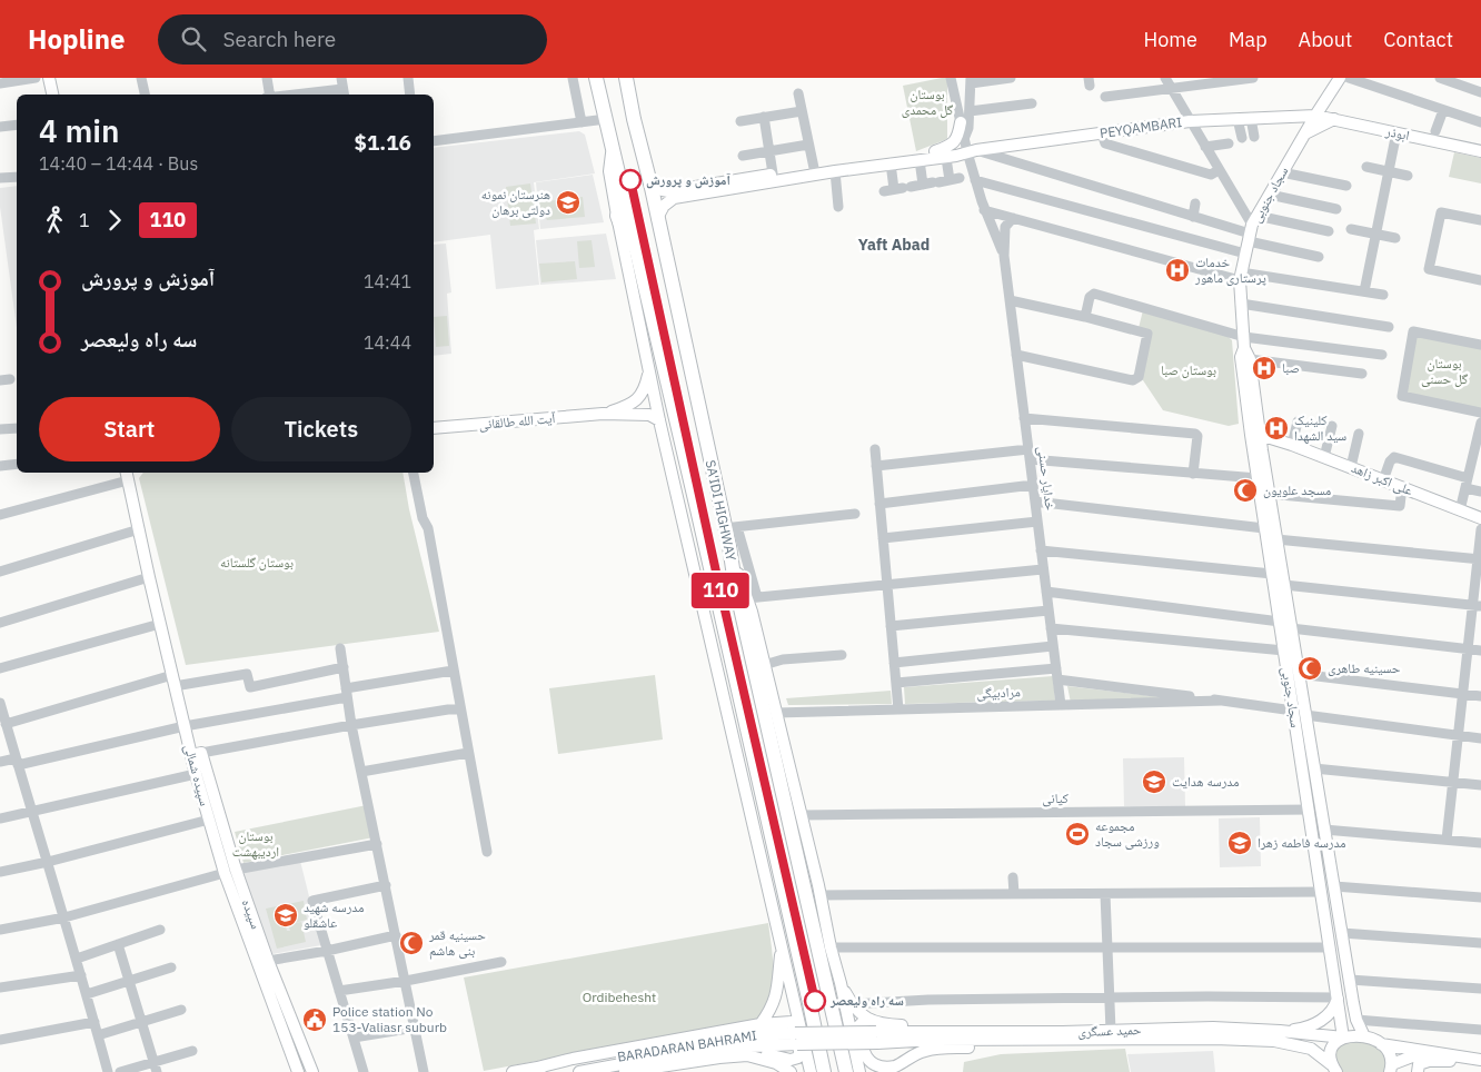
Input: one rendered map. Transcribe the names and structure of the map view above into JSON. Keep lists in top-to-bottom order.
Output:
{
  "streets": {
    "highway": ["SA'IDI HIGHWAY"],
    "main road": [
      "PEYQAMBARI",
      "ابوذر",
      "سجاد جنوبی",
      "آیت الله طالقانی",
      "علی اکبر زاهد",
      "سپیده شمالی",
      "سپیده",
      "حمید عسگری",
      "BARADARAN BAHRAMI"
    ],
    "street": ["خدایار حسنی", "مرادبیگی", "کیانی"]
  },
  "crossings": [
    ["PEYQAMBARI", "ابوذر"],
    ["PEYQAMBARI", "سجاد جنوبی"],
    ["PEYQAMBARI", "خدایار حسنی"],
    ["ابوذر", "سجاد جنوبی"],
    ["سجاد جنوبی", "علی اکبر زاهد"],
    ["سجاد جنوبی", "مرادبیگی"],
    ["سجاد جنوبی", "کیانی"],
    ["سجاد جنوبی", "حمید عسگری"],
    ["آیت الله طالقانی", "SA'IDI HIGHWAY"],
    ["خدایار حسنی", "مرادبیگی"],
    ["سپیده شمالی", "سپیده"],
    ["حمید عسگری", "BARADARAN BAHRAMI"]
  ],
  "districts": ["Yaft Abad"],
  "parks": [
    "بوستان گل محمدی",
    "بوستان گل حسنی",
    "بوستان صبا",
    "بوستان گلستانه",
    "بوستان اردیبهشت",
    "Ordibehesht"
  ],
  "places": {
    "other": ["آموزش و پرورش", "سه راه ولیعصر"],
    "school or university": [
      "هنرستان نمونه دولتی برهان",
      "مدرسه هدایت",
      "مدرسه فاطمه زهرا",
      "مدرسه شهید عاشقلو"
    ],
    "hospital": ["خدمات پرستاری ماهور", "صبا", "کلینیک سید الشهدا"],
    "mosque": ["مسجد علویون", "حسینیه طاهری", "حسینیه قمر بنی هاشم"],
    "sports": ["مجموعه ورزشی سجاد"],
    "public building": ["Police station No 153-Valiasr suburb"]
  },
  "lines": ["bus line 110"],
  "page": {
    "header": "Hopline",
    "search": "Search here",
    "nav": [
      "Home",
      "Map",
      "About",
      "Contact"
    ],
    "on_map": "110",
    "heading": ["4 min", "14:40 – 14:44 · Bus", "$1.16"],
    "legs": ["1", "110"],
    "list": [
      {
        "name": "آموزش و پرورش",
        "value": "14:41"
      },
      {
        "name": "سه راه ولیعصر",
        "value": "14:44"
      }
    ],
    "buttons": ["Start", "Tickets"]
  }
}
